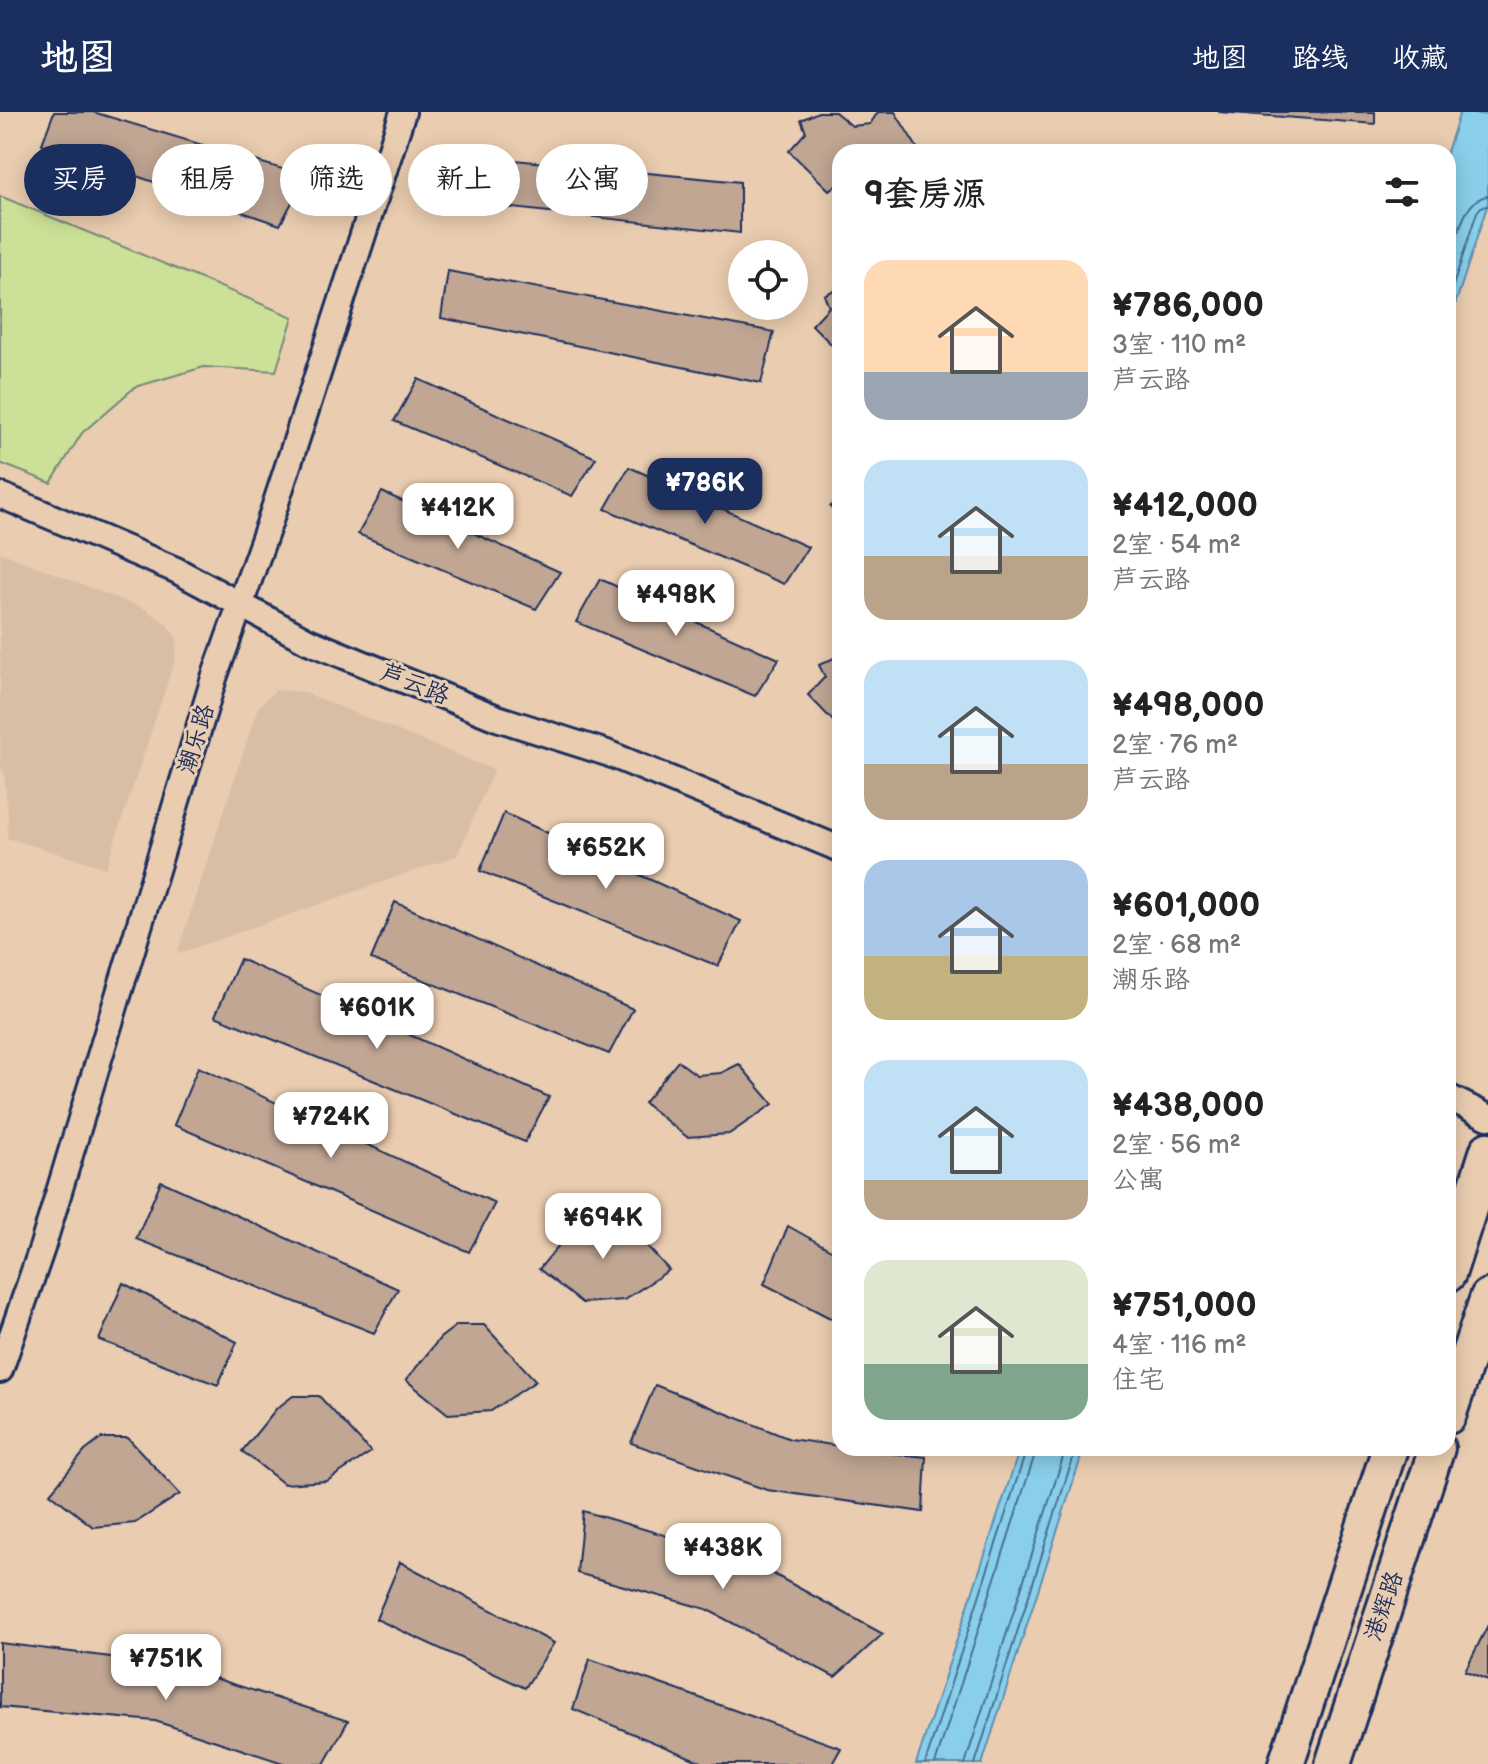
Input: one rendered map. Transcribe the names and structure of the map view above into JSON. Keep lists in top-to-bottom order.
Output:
{
  "streets": {
    "main road": ["港辉路"],
    "street": ["芦云路", "潮乐路"]
  },
  "crossings": [
    ["芦云路", "潮乐路"]
  ],
  "page": {
    "header": "地图",
    "nav": ["地图", "路线", "收藏"],
    "chip": [
      "买房",
      "租房",
      "筛选",
      "新上",
      "公寓"
    ],
    "heading": "9套房源",
    "list": [
      {
        "name": "¥786,000",
        "note": "3室 · 110 m² · 芦云路"
      },
      {
        "name": "¥412,000",
        "note": "2室 · 54 m² · 芦云路"
      },
      {
        "name": "¥498,000",
        "note": "2室 · 76 m² · 芦云路"
      },
      {
        "name": "¥601,000",
        "note": "2室 · 68 m² · 潮乐路"
      },
      {
        "name": "¥438,000",
        "note": "2室 · 56 m² · 公寓"
      },
      {
        "name": "¥751,000",
        "note": "4室 · 116 m² · 住宅"
      }
    ],
    "price": [
      "¥786K",
      "¥412K",
      "¥498K",
      "¥652K",
      "¥601K",
      "¥724K",
      "¥694K",
      "¥438K",
      "¥751K"
    ]
  }
}
